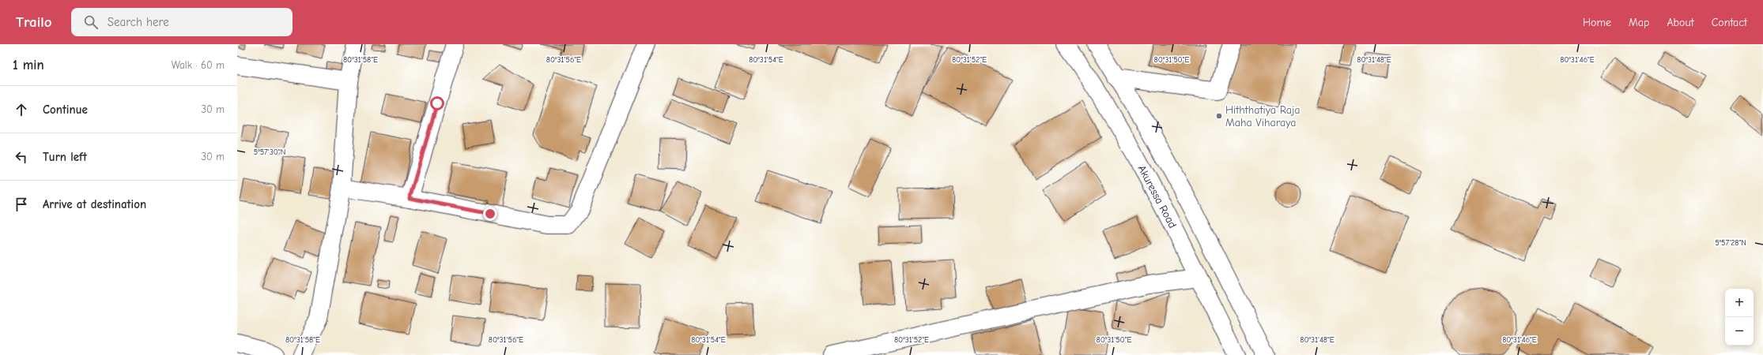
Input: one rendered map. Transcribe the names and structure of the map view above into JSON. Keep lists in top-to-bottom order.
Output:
{
  "streets": {
    "main road": ["Akuressa Road"]
  },
  "places": ["Hiththatiya Raja Maha Viharaya"],
  "page": {
    "header": "Trailo",
    "search": "Search here",
    "nav": [
      "Home",
      "Map",
      "About",
      "Contact"
    ],
    "heading": ["1 min", "Walk · 60 m"],
    "list": [
      ["Continue", "30 m"],
      ["Turn left", "30 m"],
      "Arrive at destination"
    ],
    "map_buttons": ["+", "−"]
  },
  "coordinates": [
    "80°31'58\"E",
    "80°31'56\"E",
    "80°31'54\"E",
    "80°31'52\"E",
    "80°31'50\"E",
    "80°31'48\"E",
    "80°31'46\"E",
    "5°57'30\"N",
    "5°57'28\"N"
  ]
}
